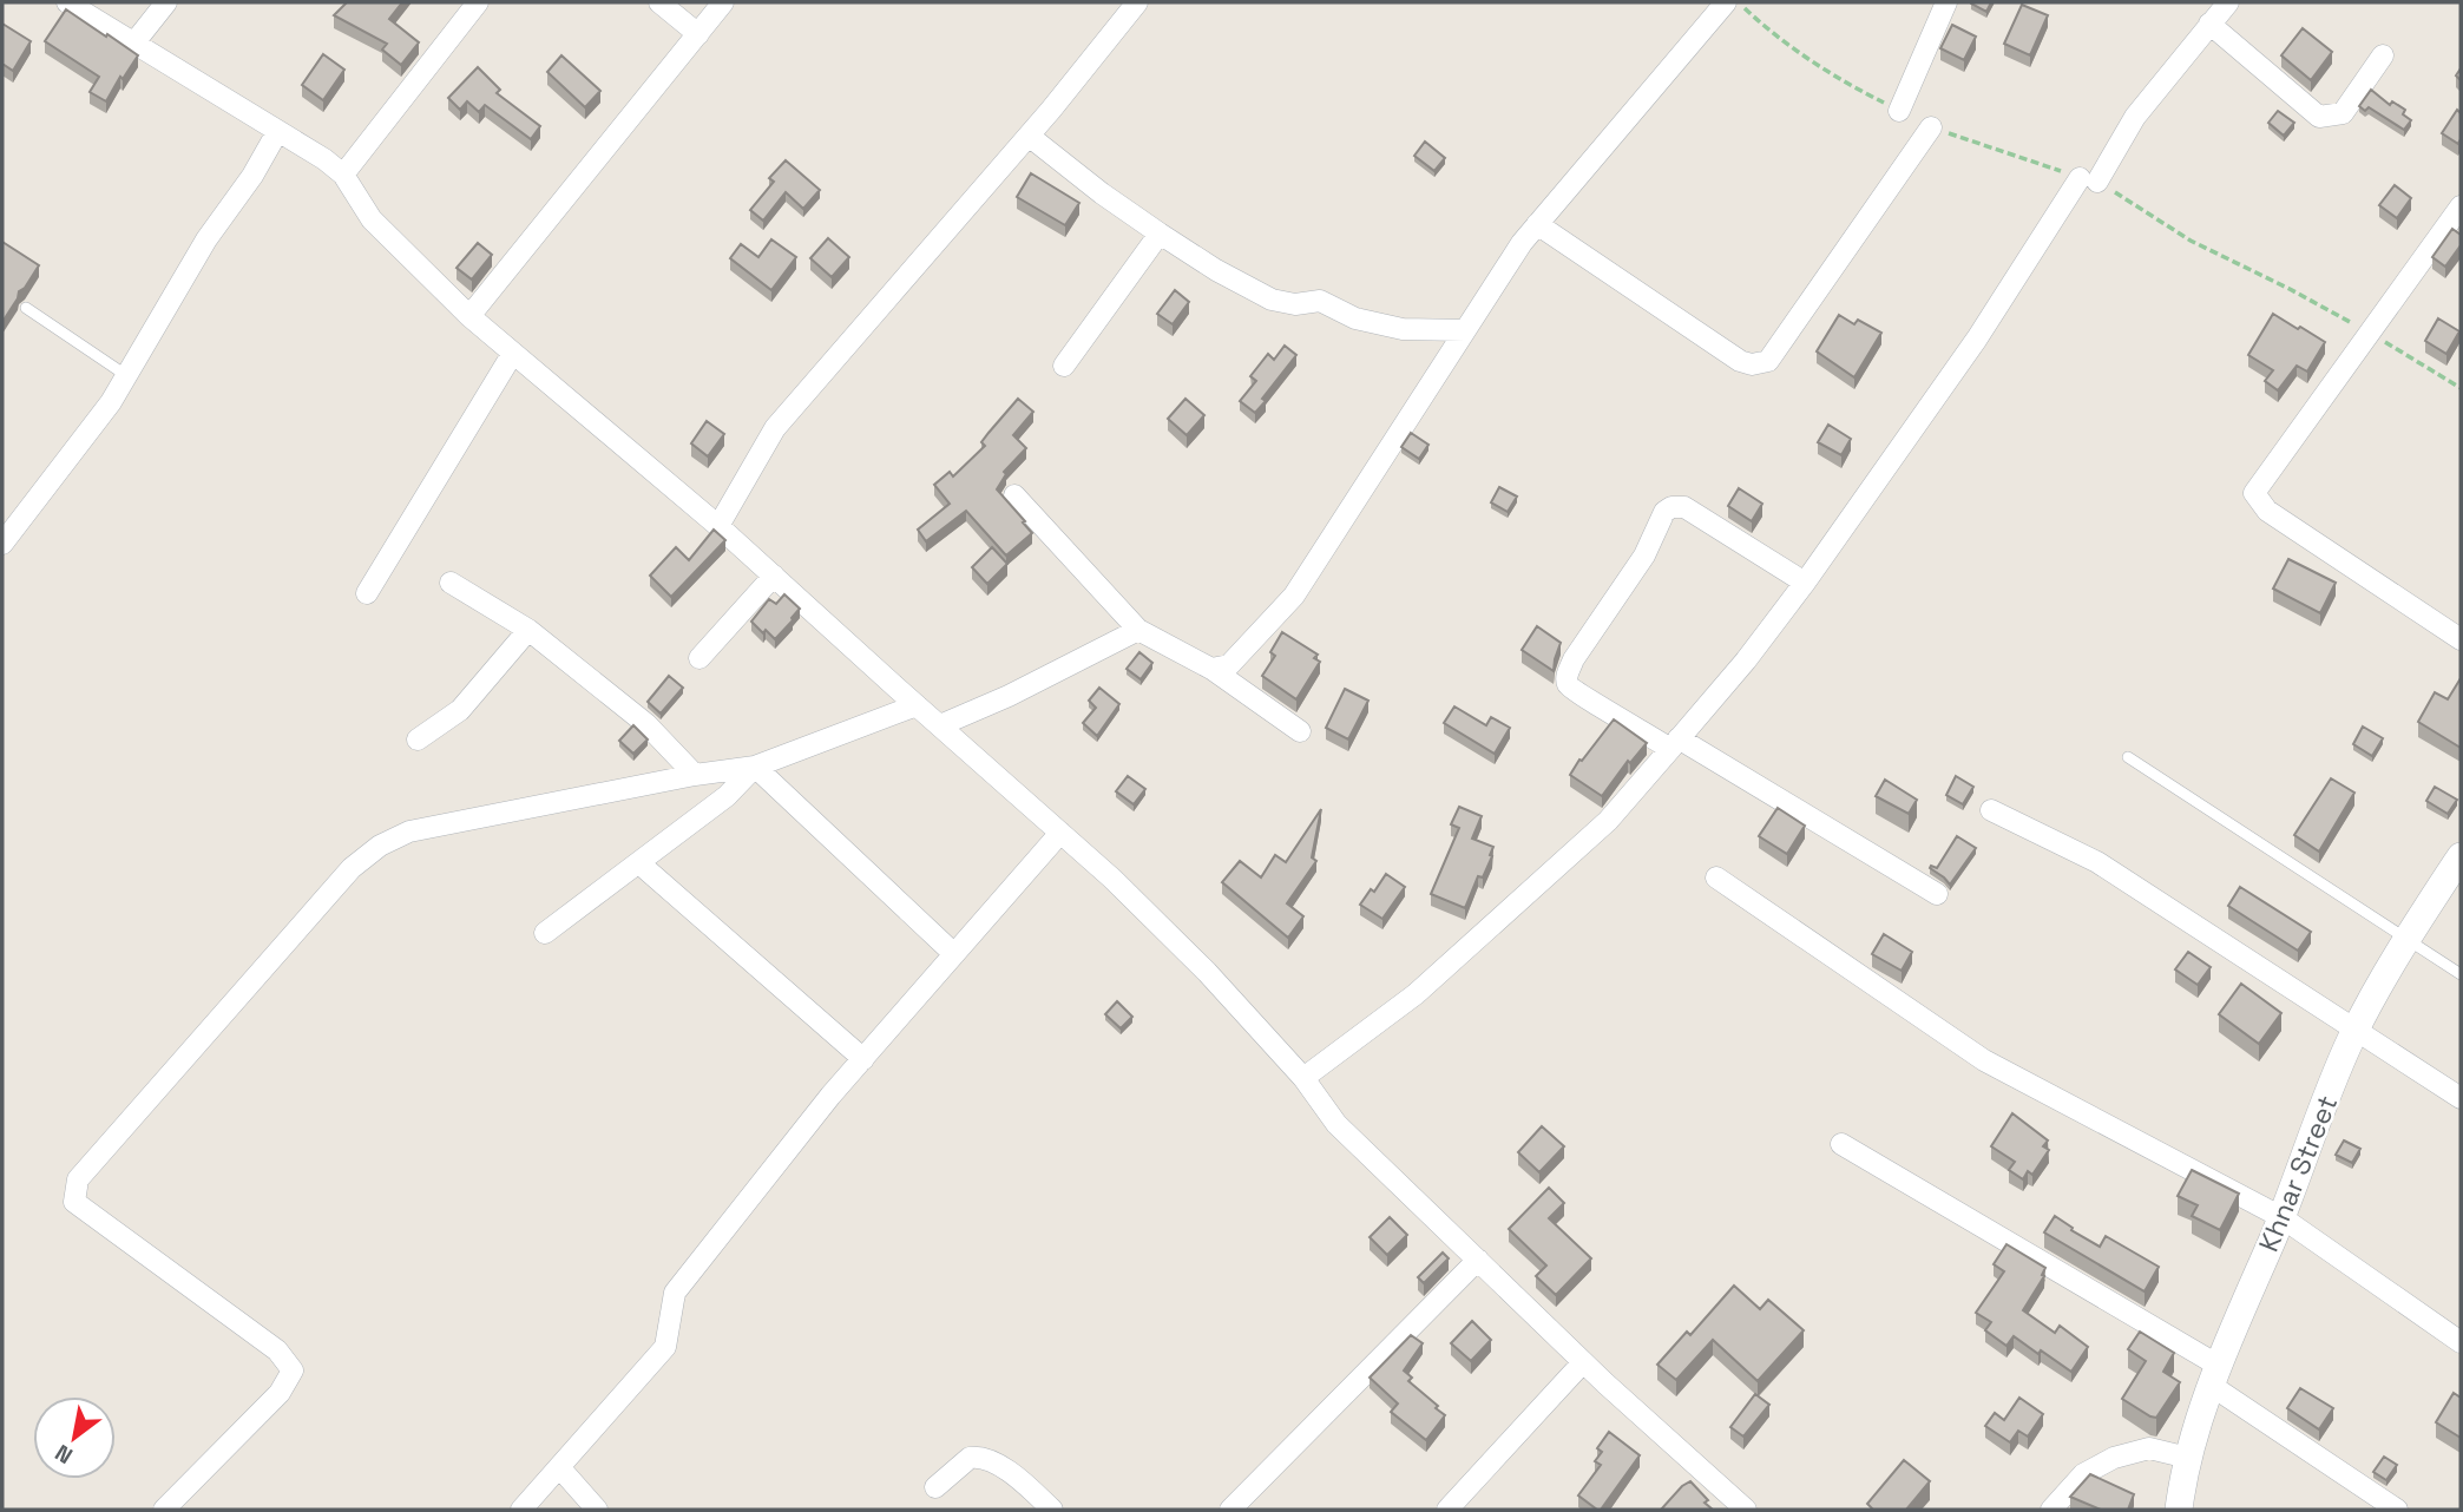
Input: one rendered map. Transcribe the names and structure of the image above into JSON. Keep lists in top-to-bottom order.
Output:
{
  "streets": {
    "street": ["Khnar Street"]
  },
  "north": "bottom left"
}
